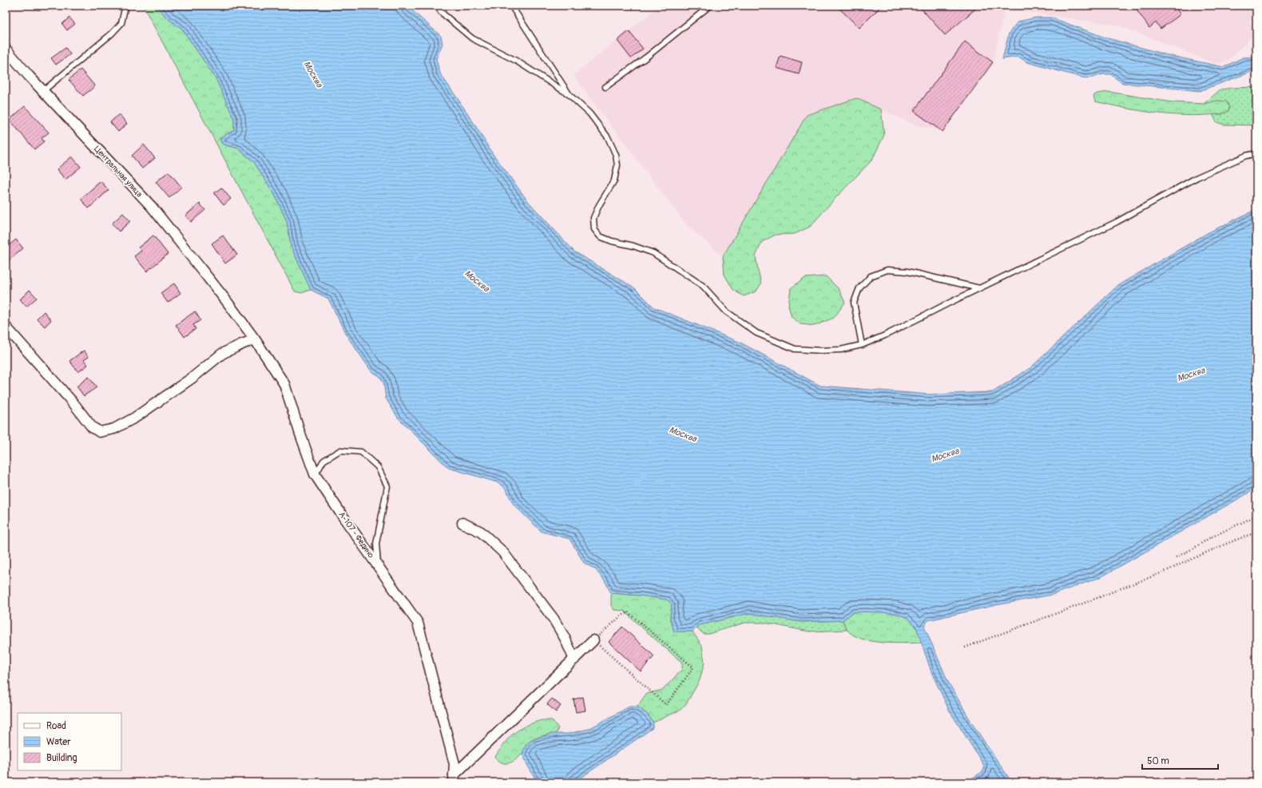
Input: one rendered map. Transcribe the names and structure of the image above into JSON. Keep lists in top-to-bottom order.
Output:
{
  "streets": {
    "street": ["Центральная улица", "А-107 - Федино"]
  },
  "crossings": [
    ["Центральная улица", "А-107 - Федино"]
  ],
  "water": ["Москва"],
  "legend": ["Road", "Water", "Building"],
  "scale_bar": "50 m"
}
